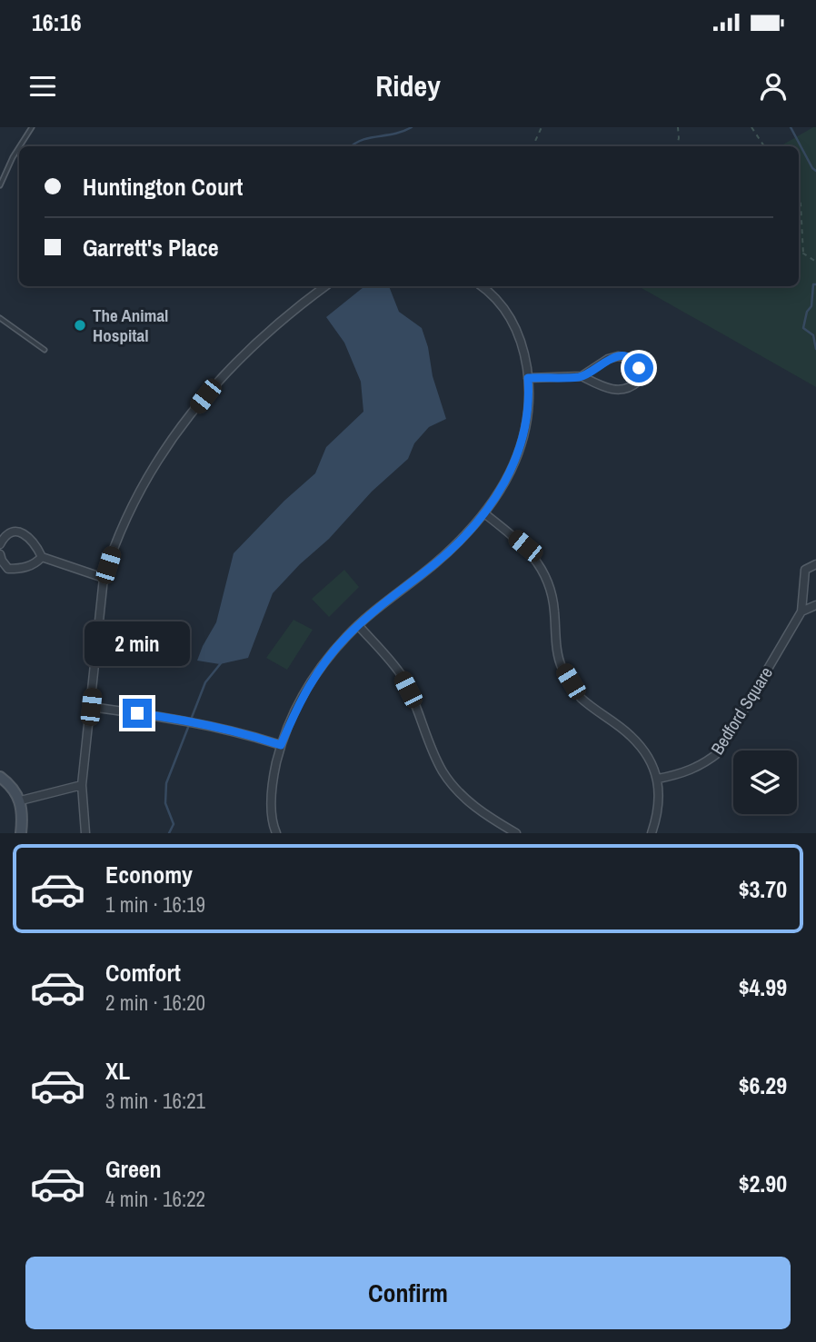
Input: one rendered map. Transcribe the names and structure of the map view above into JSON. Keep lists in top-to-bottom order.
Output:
{
  "streets": {
    "street": ["Bedford Square"]
  },
  "places": ["The Animal Hospital"],
  "page": {
    "status": "16:16",
    "header": "Ridey",
    "banner": ["Huntington Court", "Garrett's Place"],
    "bubble": "2 min",
    "list": [
      {
        "name": "Economy",
        "note": "1 min · 16:19",
        "value": "$3.70"
      },
      {
        "name": "Comfort",
        "note": "2 min · 16:20",
        "value": "$4.99"
      },
      {
        "name": "XL",
        "note": "3 min · 16:21",
        "value": "$6.29"
      },
      {
        "name": "Green",
        "note": "4 min · 16:22",
        "value": "$2.90"
      }
    ],
    "buttons": "Confirm"
  }
}
